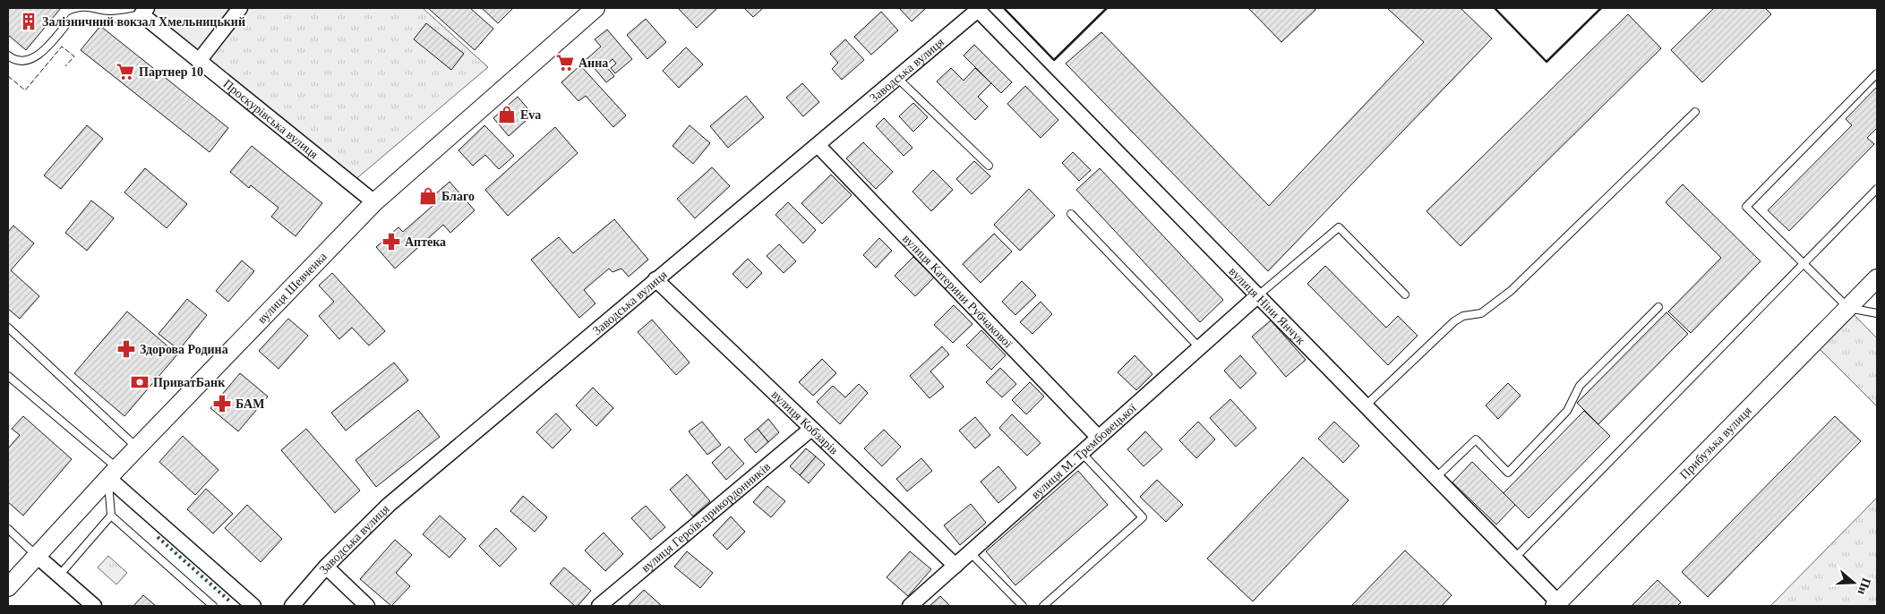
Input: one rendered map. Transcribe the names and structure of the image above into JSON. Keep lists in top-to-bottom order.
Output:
{
  "streets": {
    "street": [
      "Заводська вулиця",
      "Проскурівська вулиця",
      "вулиця Шевченка",
      "вулиця Катерини Рубчакової",
      "вулиця Ніни Янчук",
      "вулиця Кобзарів",
      "Прибузька вулиця",
      "вулиця М. Трембовецької",
      "вулиця Героїв-прикордонників"
    ]
  },
  "crossings": [
    ["Заводська вулиця", "вулиця Катерини Рубчакової"],
    ["Заводська вулиця", "вулиця Ніни Янчук"],
    ["Заводська вулиця", "вулиця Кобзарів"],
    ["Проскурівська вулиця", "вулиця Шевченка"],
    ["вулиця Катерини Рубчакової", "вулиця М. Трембовецької"],
    ["вулиця Ніни Янчук", "Прибузька вулиця"],
    ["вулиця Ніни Янчук", "вулиця М. Трембовецької"],
    ["вулиця Кобзарів", "вулиця М. Трембовецької"],
    ["вулиця Кобзарів", "вулиця Героїв-прикордонників"]
  ],
  "places": {
    "building": ["Залізничний вокзал Хмельницький"],
    "supermarket": ["Анна", "Партнер 10"],
    "shop": ["Eva", "Благо"],
    "pharmacy": ["Аптека", "Здорова Родина", "БАМ"],
    "bank": ["ПриватБанк"]
  },
  "north": "right"
}
